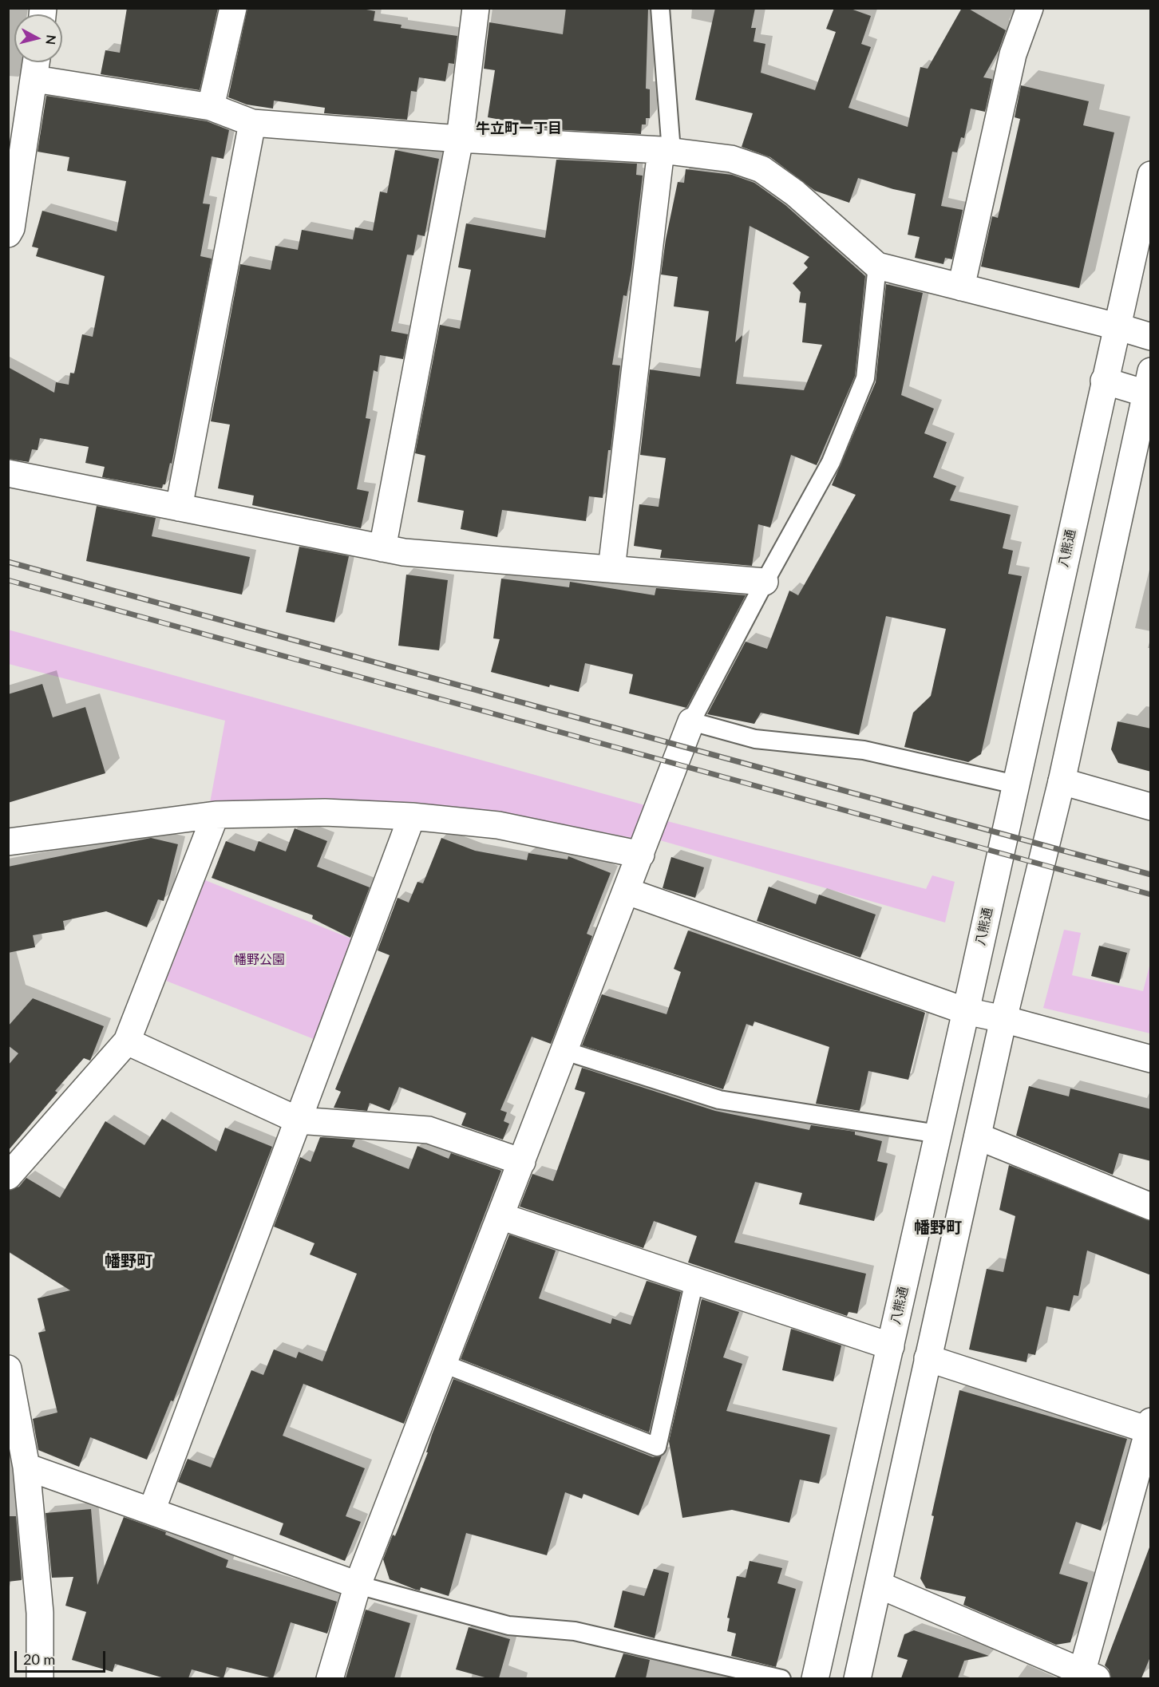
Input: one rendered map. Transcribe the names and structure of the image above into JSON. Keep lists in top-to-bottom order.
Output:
{
  "streets": {
    "street": ["八熊通"]
  },
  "districts": ["牛立町一丁目", "幡野町", "幡野町"],
  "parks": ["幡野公園"],
  "scale_bar": "20 m",
  "north": "right"
}
